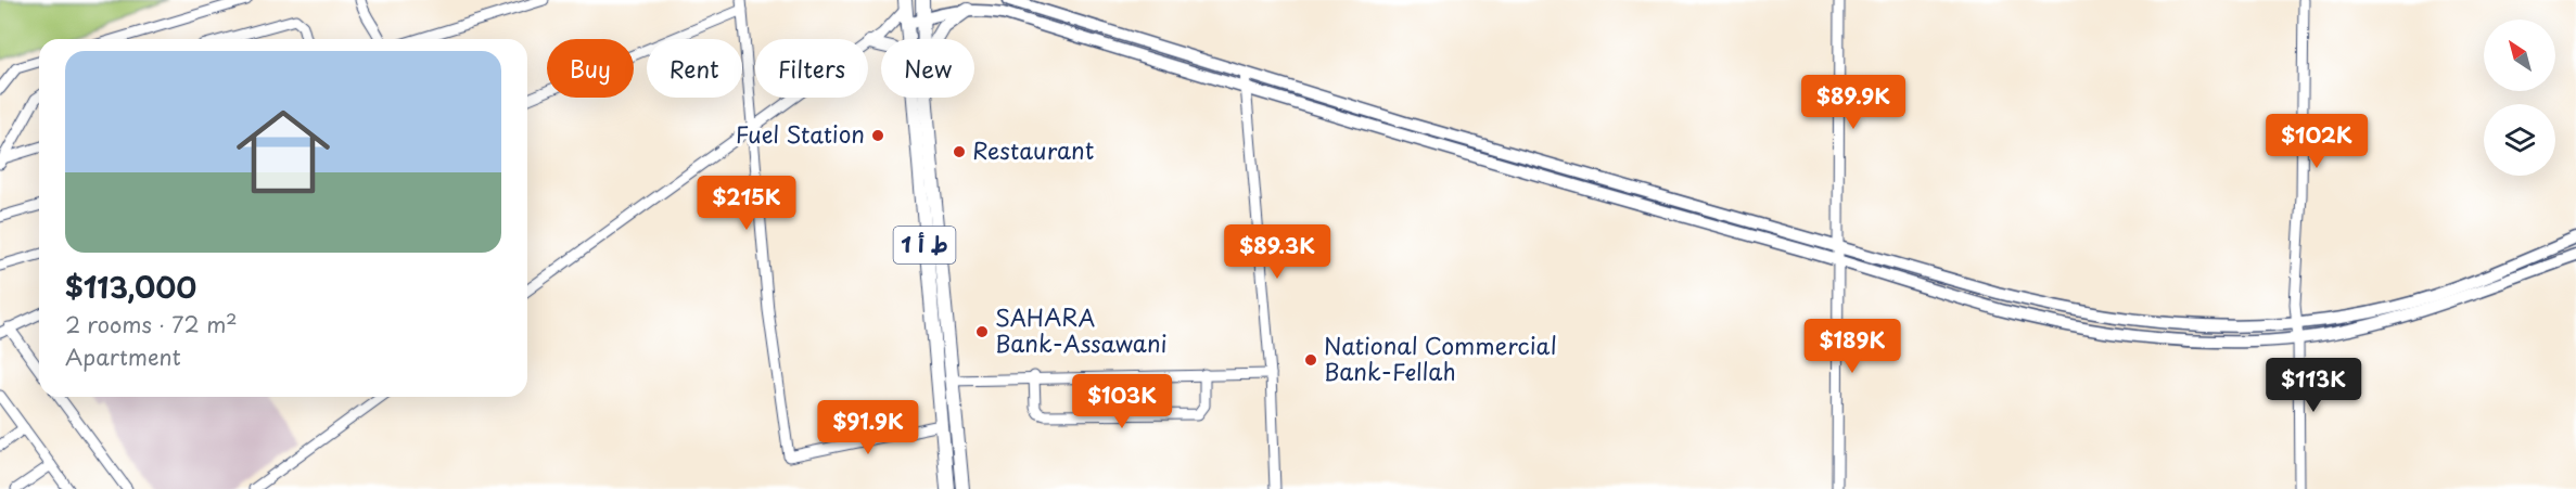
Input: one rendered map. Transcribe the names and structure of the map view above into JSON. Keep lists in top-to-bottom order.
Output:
{
  "streets": {
    "highway": ["ط أ 1"]
  },
  "places": [
    "Fuel Station",
    "Restaurant",
    "SAHARA Bank-Assawani",
    "National Commercial Bank-Fellah"
  ],
  "north": "top left",
  "page": {
    "chip": [
      "Buy",
      "Rent",
      "Filters",
      "New"
    ],
    "list": [
      {
        "name": "$113,000",
        "note": "2 rooms · 72 m² · Apartment"
      }
    ],
    "price": [
      "$89.9K",
      "$102K",
      "$215K",
      "$89.3K",
      "$189K",
      "$113K",
      "$103K",
      "$91.9K"
    ]
  }
}
